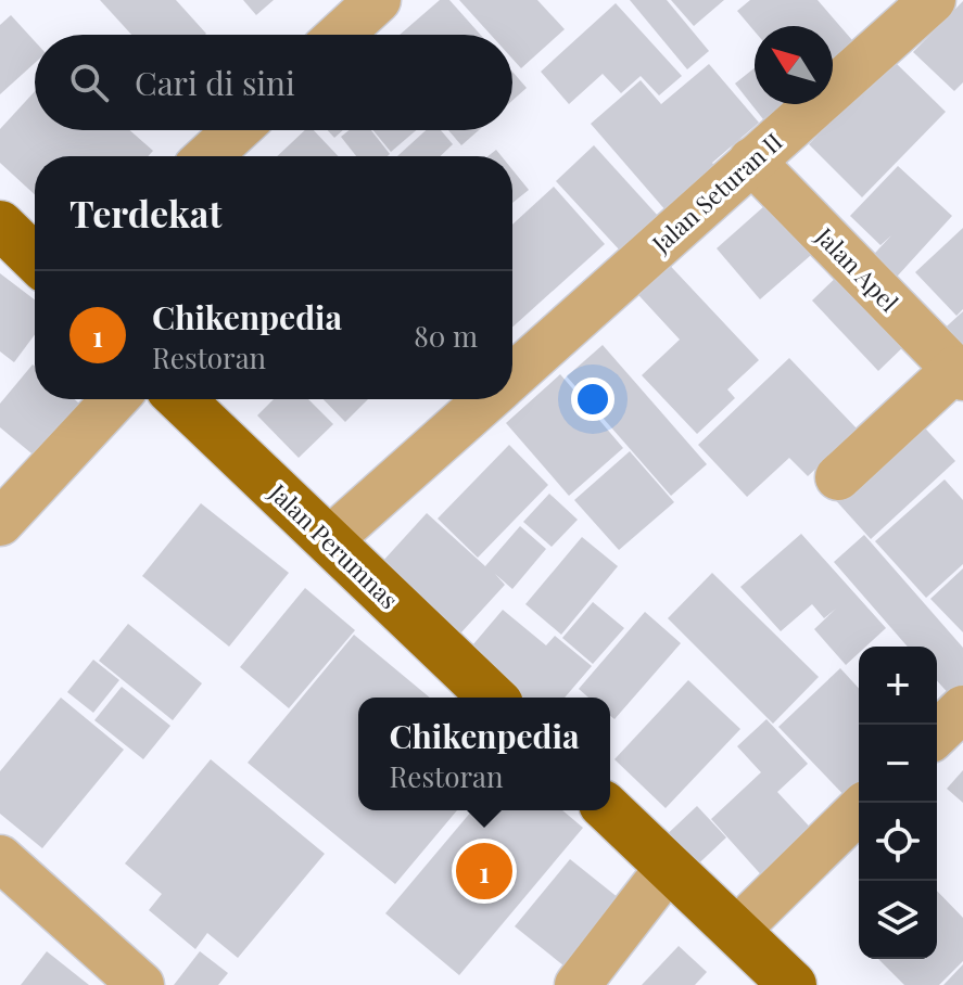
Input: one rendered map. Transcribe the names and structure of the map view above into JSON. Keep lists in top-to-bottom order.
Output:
{
  "streets": {
    "main road": ["Jalan Perumnas"],
    "street": ["Jalan Seturan II", "Jalan Apel"]
  },
  "crossings": [
    ["Jalan Seturan II", "Jalan Apel"],
    ["Jalan Seturan II", "Jalan Perumnas"]
  ],
  "north": "top left",
  "page": {
    "search": "Cari di sini",
    "heading": "Terdekat",
    "list": [
      {
        "mark": "1",
        "name": "Chikenpedia",
        "note": "Restoran",
        "value": "80 m"
      }
    ],
    "map_buttons": ["+", "−"],
    "popup": ["Chikenpedia", "Restoran"],
    "pins": "1"
  }
}
